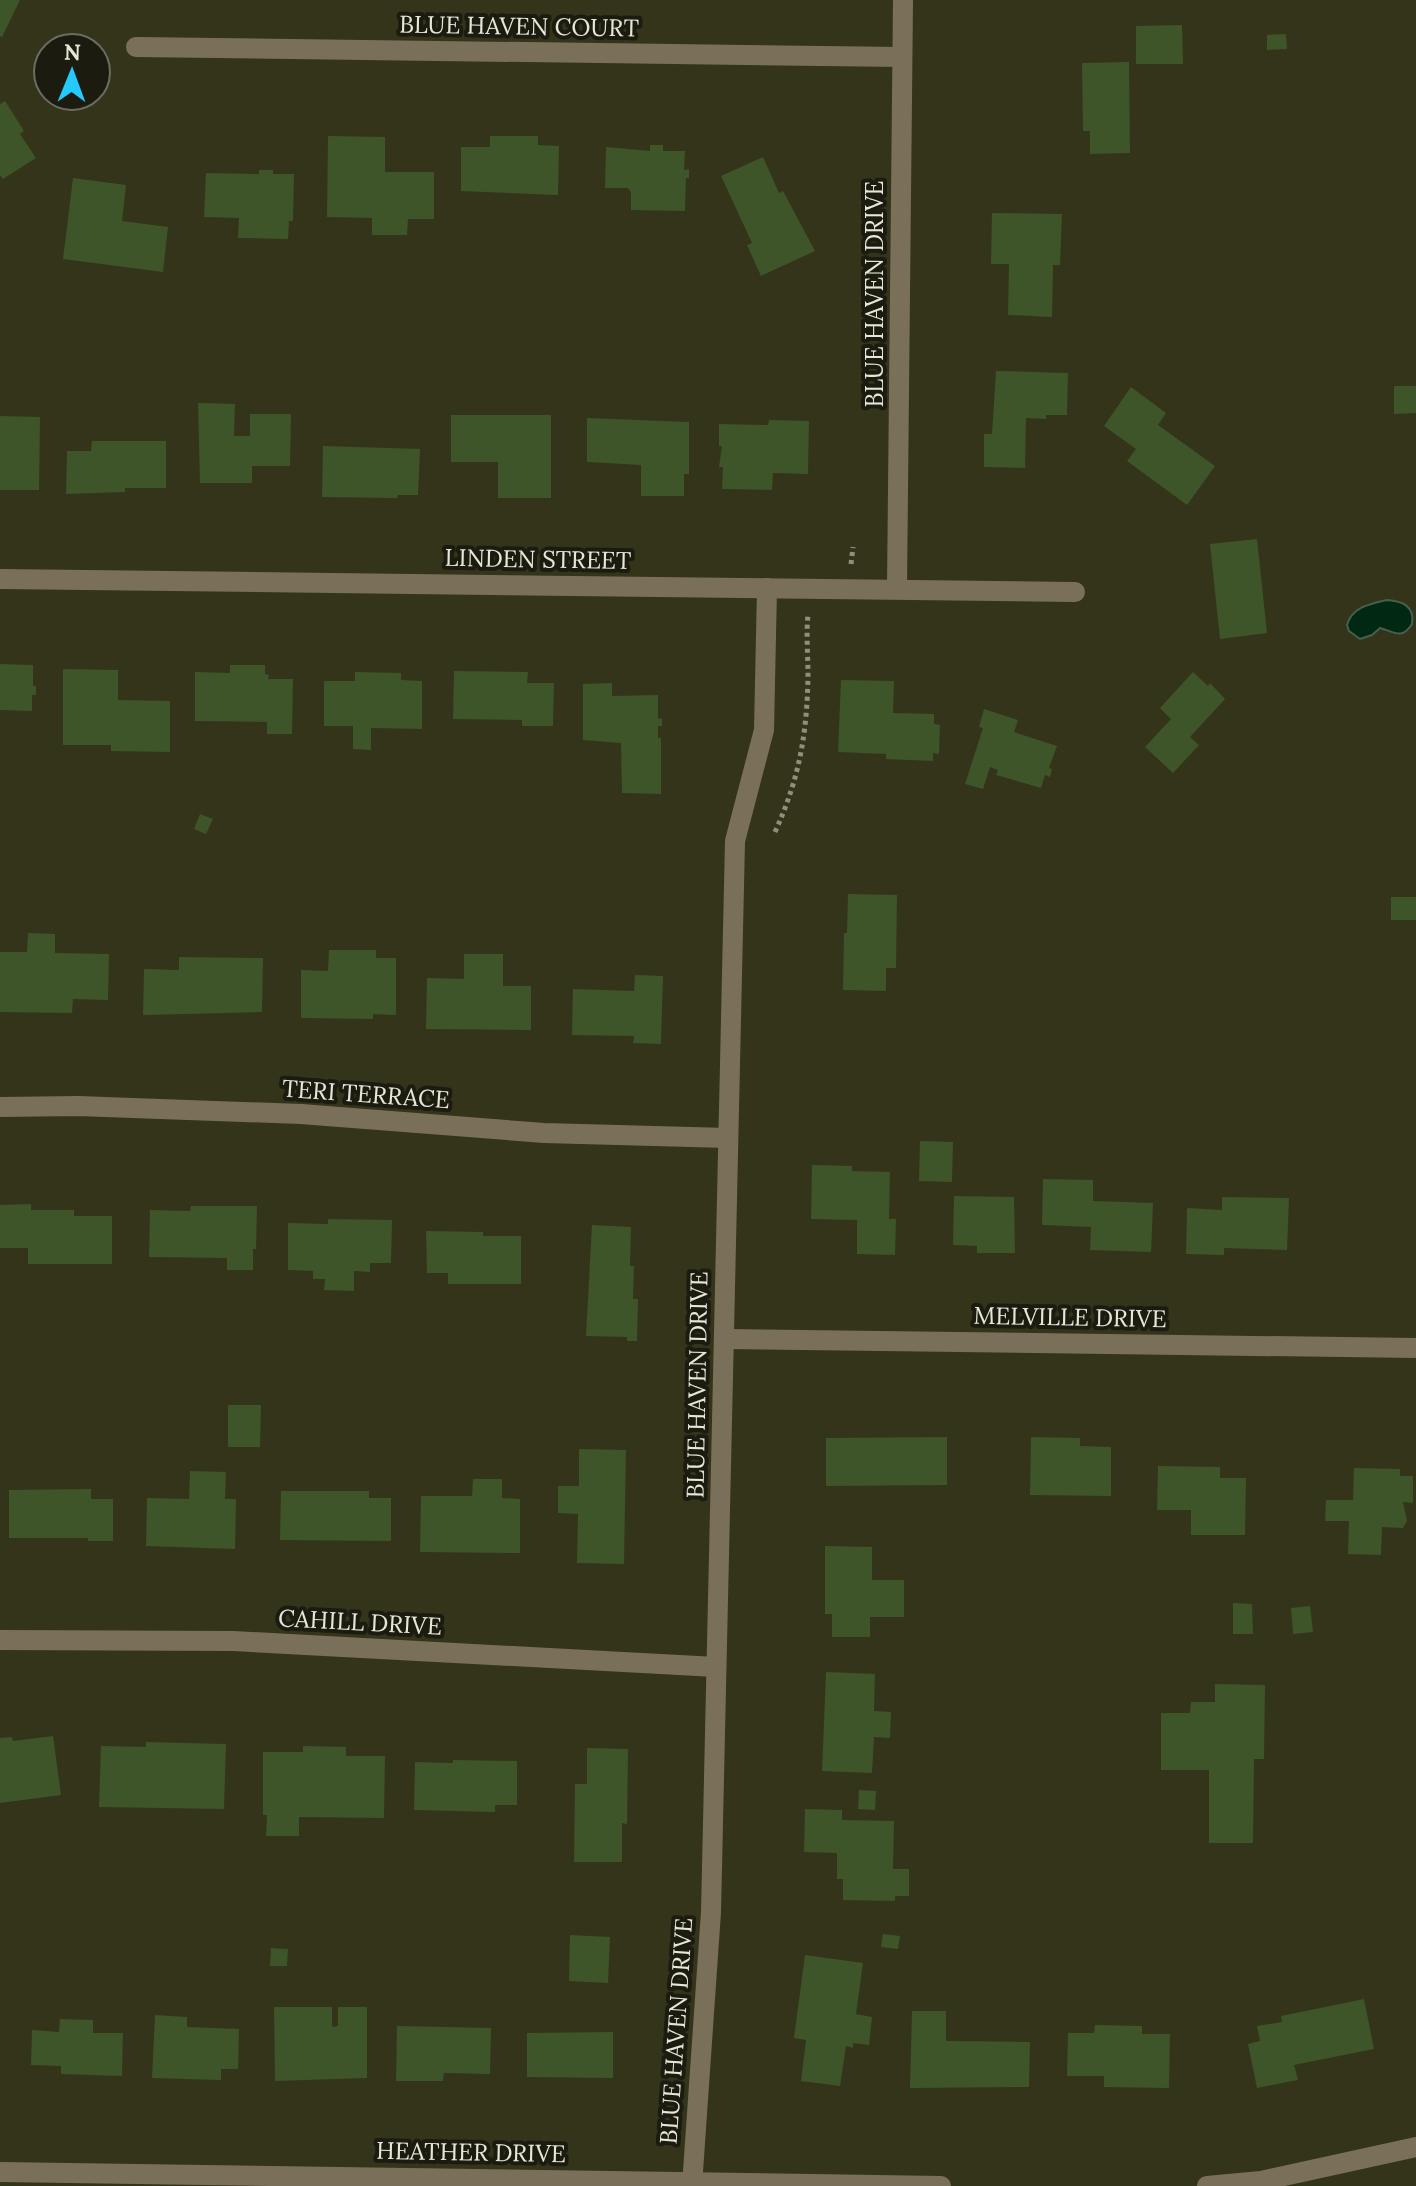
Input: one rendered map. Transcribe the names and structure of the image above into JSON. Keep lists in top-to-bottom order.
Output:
{
  "streets": {
    "street": [
      "BLUE HAVEN COURT",
      "BLUE HAVEN DRIVE",
      "LINDEN STREET",
      "TERI TERRACE",
      "MELVILLE DRIVE",
      "CAHILL DRIVE",
      "HEATHER DRIVE"
    ]
  },
  "crossings": [
    ["BLUE HAVEN COURT", "BLUE HAVEN DRIVE"],
    ["BLUE HAVEN DRIVE", "LINDEN STREET"],
    ["BLUE HAVEN DRIVE", "TERI TERRACE"],
    ["BLUE HAVEN DRIVE", "MELVILLE DRIVE"],
    ["BLUE HAVEN DRIVE", "CAHILL DRIVE"],
    ["BLUE HAVEN DRIVE", "HEATHER DRIVE"]
  ],
  "north": "top"
}
